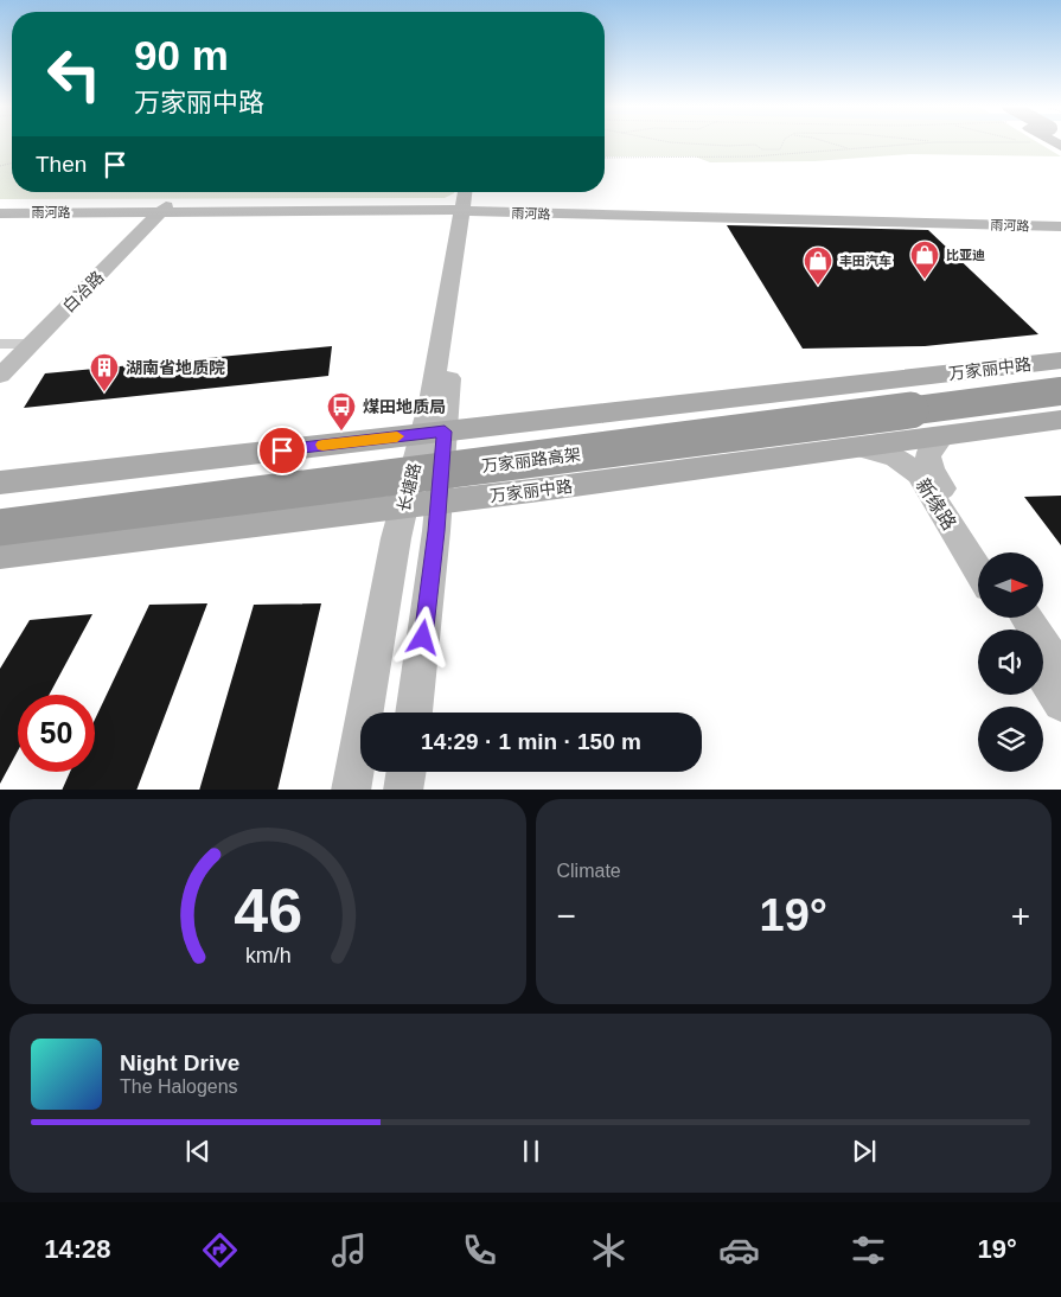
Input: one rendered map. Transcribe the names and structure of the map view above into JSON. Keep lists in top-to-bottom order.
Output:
{
  "streets": {
    "highway": ["万家丽路高架"],
    "main road": [
      "雨河路",
      "白冶路",
      "万家丽中路",
      "长塘路",
      "新缘路"
    ]
  },
  "crossings": [
    ["雨河路", "白冶路"],
    ["雨河路", "长塘路"],
    ["万家丽中路", "长塘路"],
    ["万家丽中路", "新缘路"]
  ],
  "places": {
    "shop": ["比亚迪", "丰田汽车"],
    "building": ["湖南省地质院"],
    "bus stop": ["煤田地质局"]
  },
  "north": "right",
  "page": {
    "turn": ["90 m", "万家丽中路"],
    "then": "Then",
    "limit": "50",
    "trip": "14:29 · 1 min · 150 m",
    "tile": "Climate",
    "heat": ["−", "19°", "+"],
    "song": ["Night Drive", "The Halogens"],
    "tabs": ["14:28", "19°"],
    "gauge": ["46", "km/h"]
  }
}
